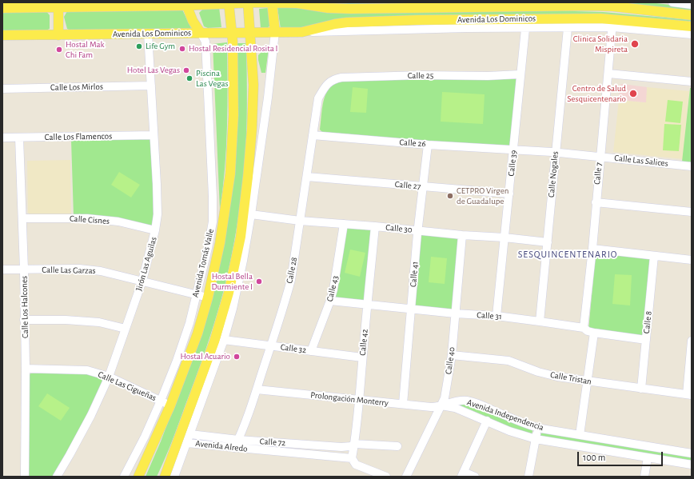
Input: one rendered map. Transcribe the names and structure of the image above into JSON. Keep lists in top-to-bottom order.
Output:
{
  "streets": {
    "main road": ["Avenida Los Dominicos", "Avenida Tomás Valle"],
    "street": [
      "Calle 25",
      "Calle Los Mirlos",
      "Calle Los Flamencos",
      "Calle 26",
      "Calle Las Salices",
      "Calle 39",
      "Calle 7",
      "Calle Nogales",
      "Calle 27",
      "Calle Cisnes",
      "Calle 30",
      "Jirón Las Aguilas",
      "Calle Las Garzas",
      "Calle 28",
      "Calle 41",
      "Calle 43",
      "Calle Los Halcones",
      "Calle 31",
      "Calle 8",
      "Calle 42",
      "Calle 32",
      "Calle 40",
      "Calle Tristan",
      "Calle Las Cigueñas",
      "Prolongación Monterry",
      "Avenida Independencia",
      "Calle 72",
      "Avenida Alredo"
    ]
  },
  "crossings": [
    ["Avenida Los Dominicos", "Calle 39"],
    ["Avenida Los Dominicos", "Calle 7"],
    ["Avenida Los Dominicos", "Calle Nogales"],
    ["Avenida Los Dominicos", "Avenida Tomás Valle"],
    ["Avenida Los Dominicos", "Jirón Las Aguilas"],
    ["Calle 25", "Calle 39"],
    ["Calle 25", "Calle 28"],
    ["Calle Los Mirlos", "Jirón Las Aguilas"],
    ["Calle Los Flamencos", "Jirón Las Aguilas"],
    ["Calle Los Flamencos", "Calle Los Halcones"],
    ["Calle 26", "Calle Las Salices"],
    ["Calle 26", "Calle 39"],
    ["Calle 26", "Calle 28"],
    ["Calle 26", "Calle 41"],
    ["Calle Las Salices", "Calle 39"],
    ["Calle Las Salices", "Calle 7"],
    ["Calle Las Salices", "Calle Nogales"],
    ["Calle 39", "Calle 27"],
    ["Calle 39", "Calle 30"],
    ["Calle 39", "Calle 31"],
    ["Calle 7", "Calle 31"],
    ["Calle Nogales", "Calle 30"],
    ["Calle Nogales", "Calle 31"],
    ["Calle 27", "Calle 28"],
    ["Calle 27", "Calle 41"],
    ["Calle Cisnes", "Jirón Las Aguilas"],
    ["Calle Cisnes", "Calle Los Halcones"],
    ["Calle 30", "Calle 28"],
    ["Calle 30", "Calle 41"],
    ["Calle 30", "Calle 43"],
    ["Calle 30", "Calle 42"],
    ["Calle 30", "Calle 40"],
    ["Avenida Tomás Valle", "Calle Las Garzas"],
    ["Avenida Tomás Valle", "Calle Las Cigueñas"],
    ["Jirón Las Aguilas", "Calle Las Garzas"],
    ["Jirón Las Aguilas", "Calle Las Cigueñas"],
    ["Calle Las Garzas", "Calle Los Halcones"],
    ["Calle 28", "Calle 32"],
    ["Calle 28", "Prolongación Monterry"],
    ["Calle 28", "Calle 72"],
    ["Calle 28", "Avenida Alredo"],
    ["Calle 41", "Calle 31"],
    ["Calle 41", "Prolongación Monterry"],
    ["Calle 43", "Calle 31"],
    ["Calle 43", "Calle 32"],
    ["Calle Los Halcones", "Calle Las Cigueñas"],
    ["Calle 31", "Calle 8"],
    ["Calle 31", "Calle 42"],
    ["Calle 31", "Calle 40"],
    ["Calle 8", "Calle Tristan"],
    ["Calle 42", "Calle 32"],
    ["Calle 42", "Prolongación Monterry"],
    ["Calle 42", "Calle 72"],
    ["Calle 42", "Avenida Alredo"],
    ["Calle 40", "Calle Tristan"],
    ["Calle 40", "Prolongación Monterry"],
    ["Calle 40", "Avenida Independencia"],
    ["Prolongación Monterry", "Avenida Independencia"]
  ],
  "districts": ["SESQUINCENTENARIO"],
  "places": [
    "Clinica Solidaria Mispireta",
    "Life Gym",
    "Hostal Residencial Rosita I",
    "Hostal Mak Chi Fam",
    "Hotel Las Vegas",
    "Piscina Las Vegas",
    "Centro de Salud Sesquicentenario",
    "CETPRO Virgen de Guadalupe",
    "Hostal Bella Durmiente I",
    "Hostal Acuario"
  ],
  "scale_bar": "100 m"
}
